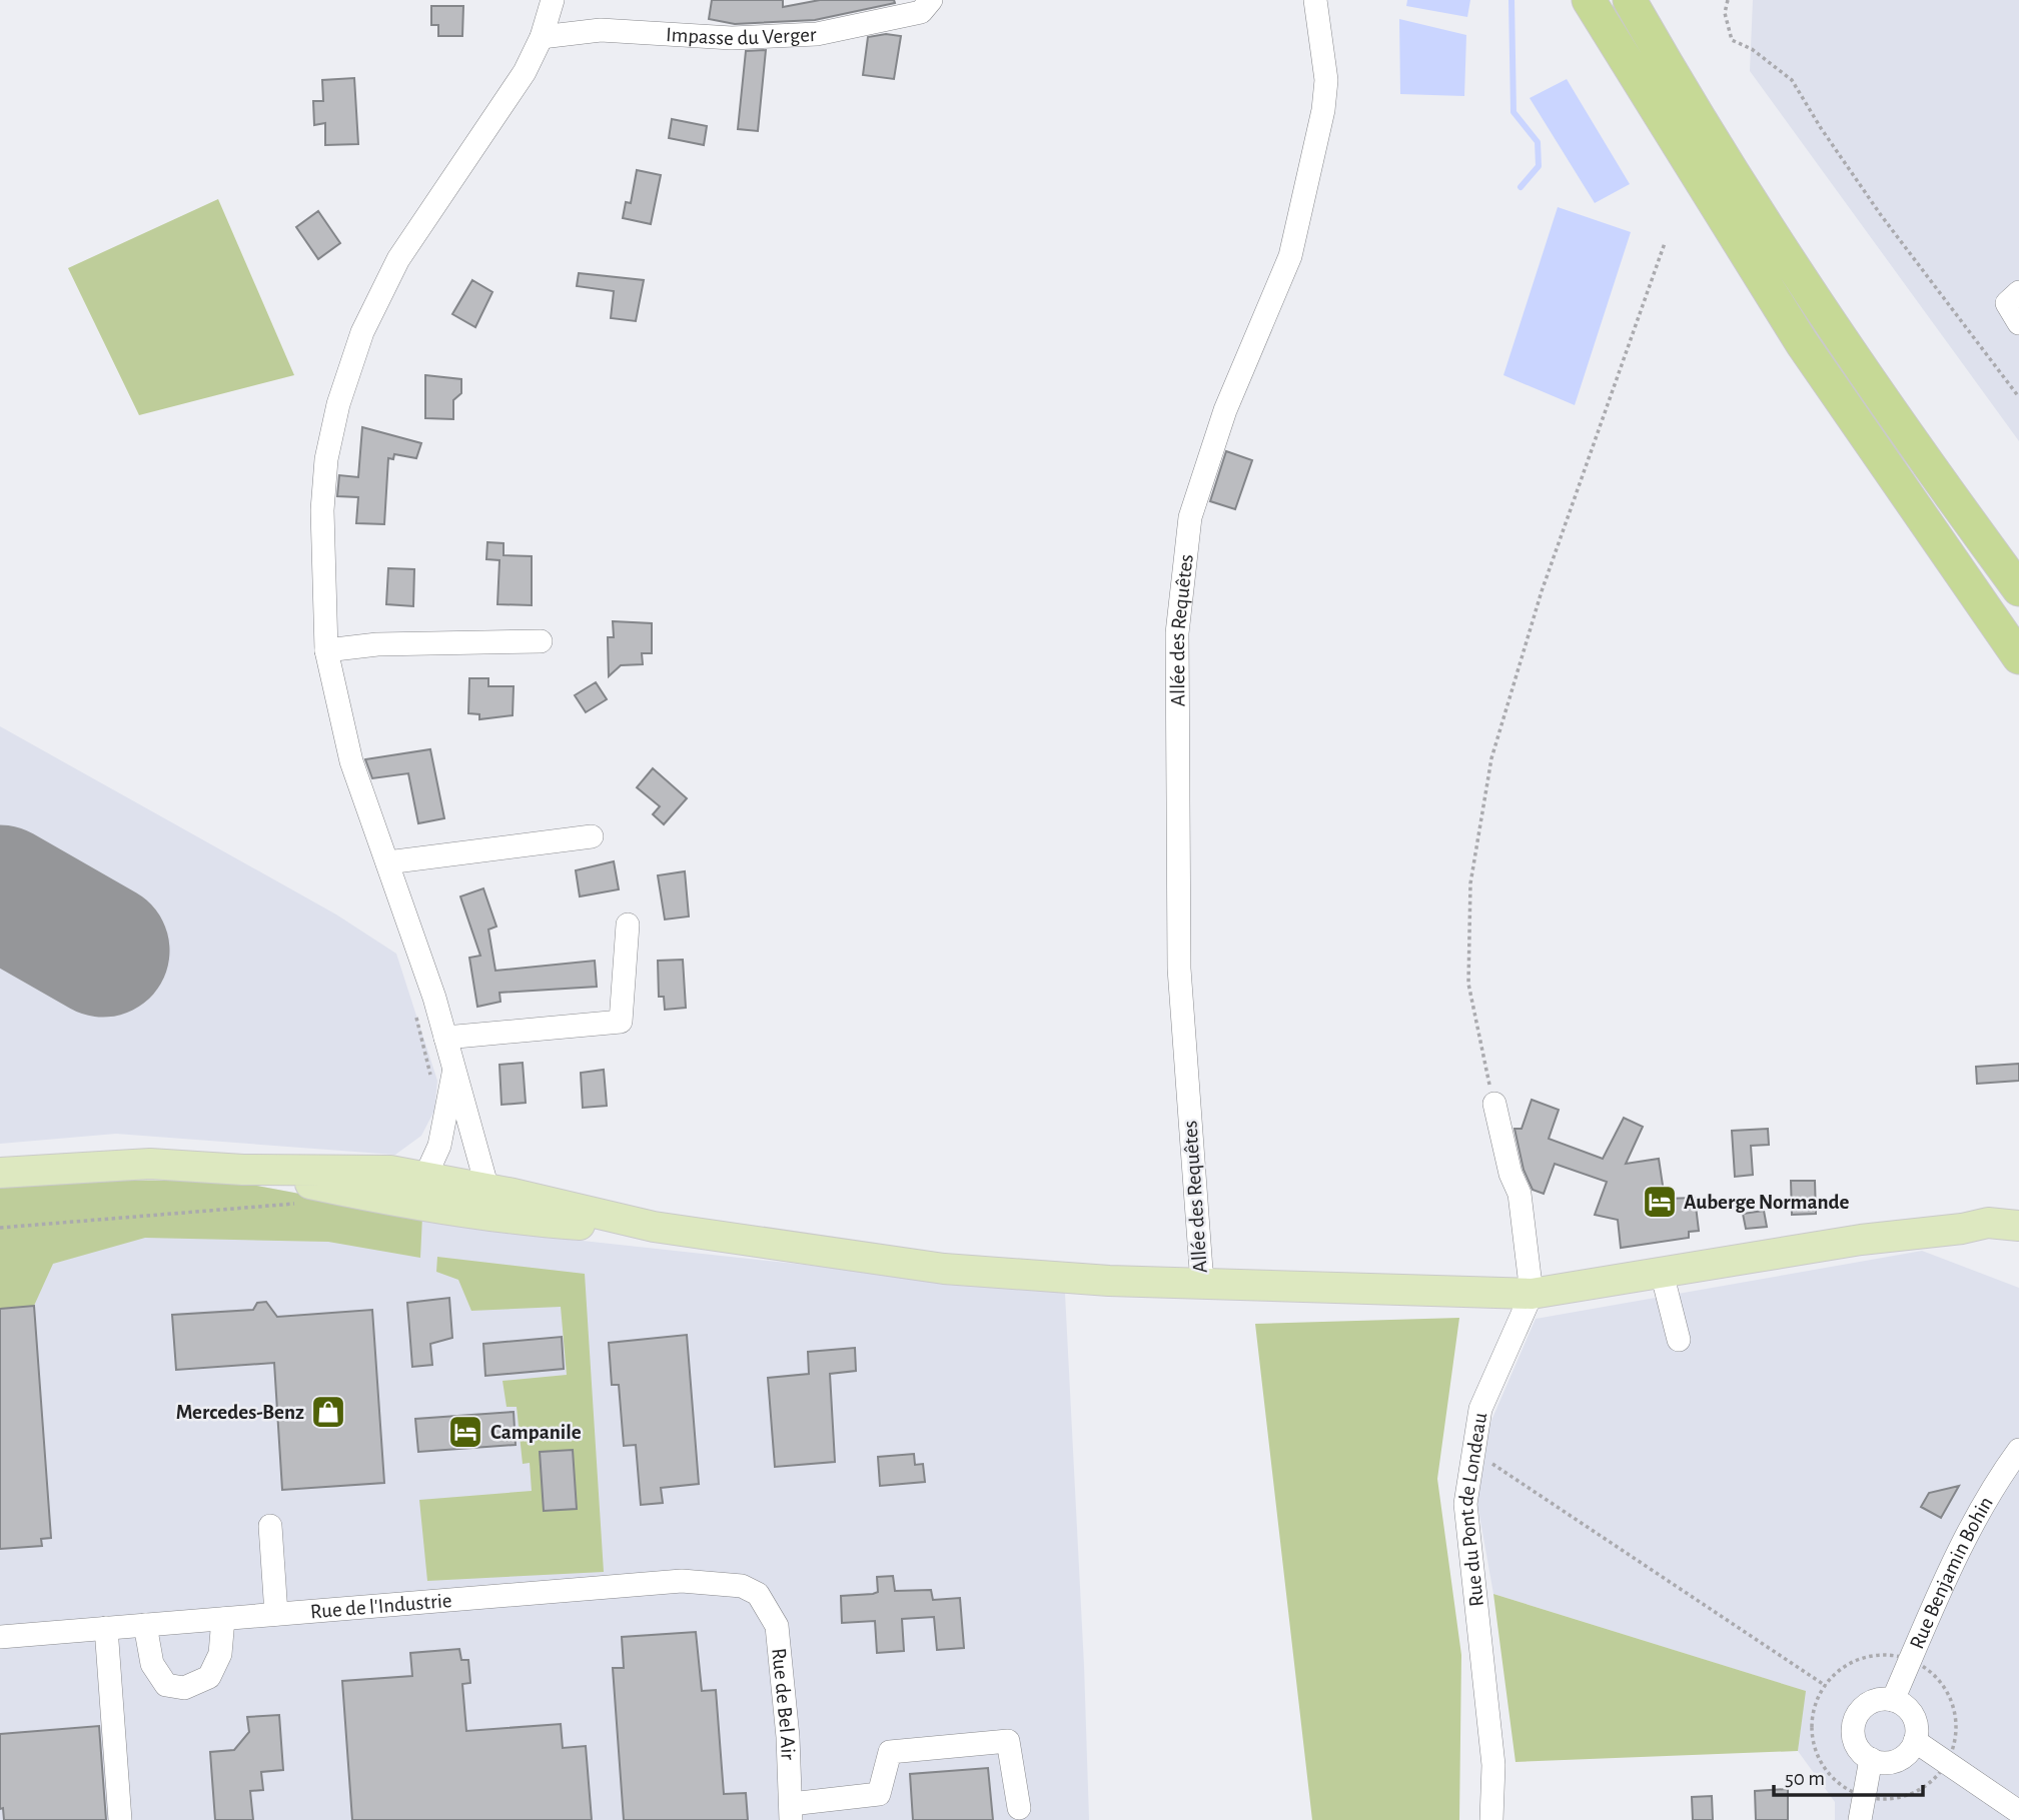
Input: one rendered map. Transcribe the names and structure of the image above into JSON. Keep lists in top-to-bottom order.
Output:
{
  "streets": {
    "street": [
      "Impasse du Verger",
      "Allée des Requêtes",
      "Rue du Pont de Londeau",
      "Rue Benjamin Bohin",
      "Rue de l'Industrie",
      "Rue de Bel Air"
    ]
  },
  "crossings": [
    ["Rue de l'Industrie", "Rue de Bel Air"]
  ],
  "places": {
    "hotel": ["Auberge Normande", "Campanile"],
    "shop": ["Mercedes-Benz"]
  },
  "scale_bar": "50 m"
}
